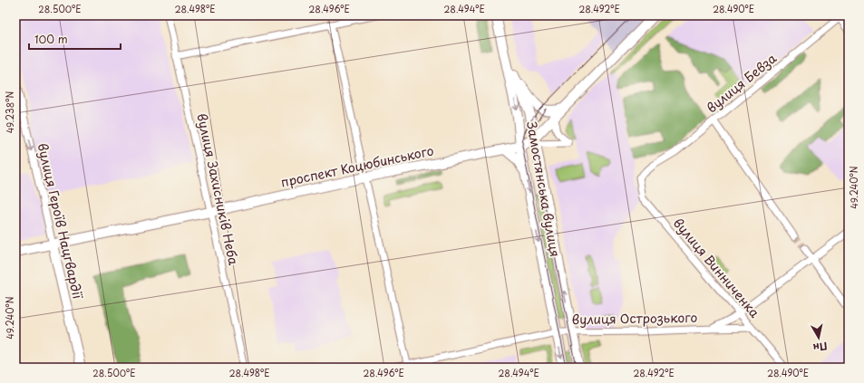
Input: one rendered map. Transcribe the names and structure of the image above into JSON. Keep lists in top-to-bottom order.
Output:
{
  "streets": {
    "main road": ["проспект Коцюбинського", "Замостянська вулиця", "вулиця Героїв Нацгвардії"],
    "street": [
      "вулиця Бевза",
      "вулиця Захисників Неба",
      "вулиця Винниченка",
      "вулиця Острозького"
    ]
  },
  "crossings": [
    ["вулиця Бевза", "вулиця Винниченка"],
    ["проспект Коцюбинського", "вулиця Захисників Неба"],
    ["проспект Коцюбинського", "Замостянська вулиця"],
    ["проспект Коцюбинського", "вулиця Героїв Нацгвардії"],
    ["Замостянська вулиця", "вулиця Острозького"],
    ["вулиця Винниченка", "вулиця Острозького"]
  ],
  "one_way": ["вулиця Героїв Нацгвардії"],
  "scale_bar": "100 m",
  "north": "bottom",
  "coordinates": [
    "28.500°E",
    "28.498°E",
    "28.496°E",
    "28.494°E",
    "28.492°E",
    "28.490°E",
    "49.238°N",
    "49.240°N"
  ]
}
